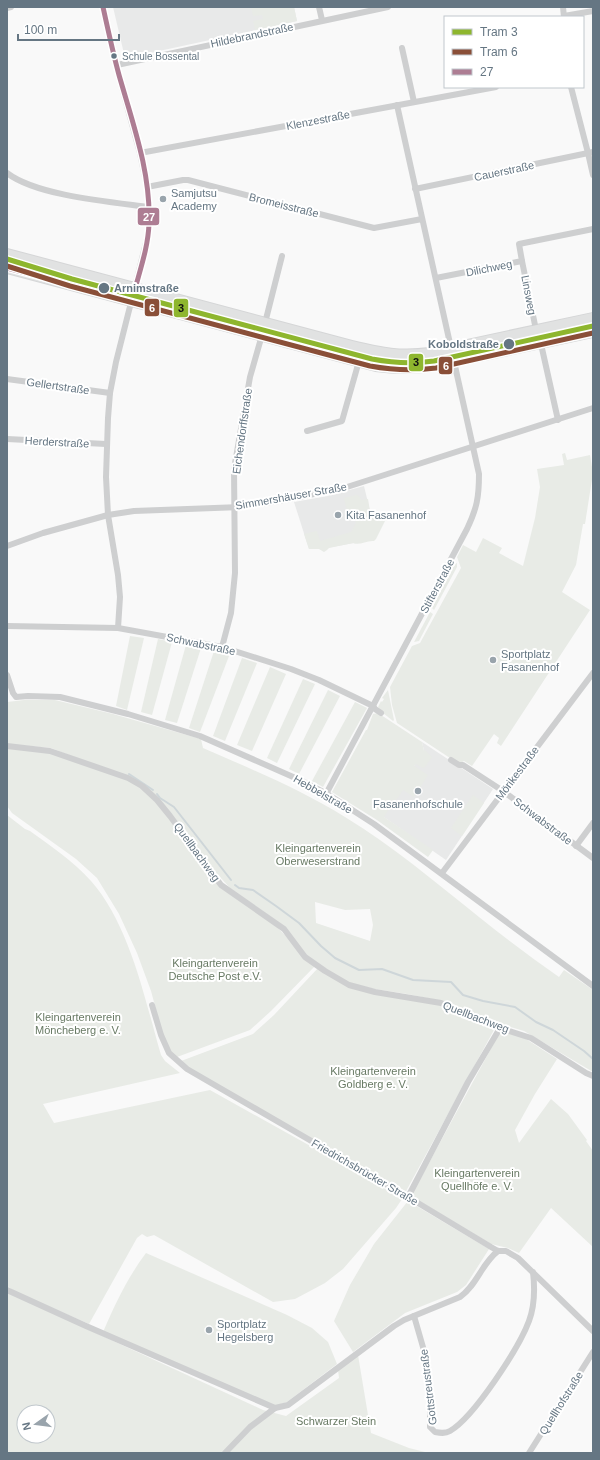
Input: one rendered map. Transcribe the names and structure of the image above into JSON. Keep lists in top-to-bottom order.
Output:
{
  "streets": {
    "street": [
      "Hildebrandstraße",
      "Klenzestraße",
      "Cauerstraße",
      "Bromeisstraße",
      "Dilichweg",
      "Linsweg",
      "Gellertstraße",
      "Eichendorffstraße",
      "Herderstraße",
      "Simmershäuser Straße",
      "Stifterstraße",
      "Schwabstraße",
      "Mörikestraße",
      "Hebbelstraße",
      "Quellbachweg",
      "Friedrichsbrücker Straße",
      "Gottstreustraße",
      "Quellhofstraße"
    ]
  },
  "crossings": [
    ["Dilichweg", "Linsweg"],
    ["Eichendorffstraße", "Simmershäuser Straße"],
    ["Eichendorffstraße", "Schwabstraße"],
    ["Simmershäuser Straße", "Stifterstraße"],
    ["Stifterstraße", "Schwabstraße"],
    ["Stifterstraße", "Hebbelstraße"],
    ["Schwabstraße", "Mörikestraße"],
    ["Mörikestraße", "Hebbelstraße"],
    ["Friedrichsbrücker Straße", "Gottstreustraße"]
  ],
  "parks": [
    "Kleingartenverein Oberweserstrand",
    "Kleingartenverein Deutsche Post e.V.",
    "Kleingartenverein Möncheberg e. V.",
    "Kleingartenverein Goldberg e. V.",
    "Kleingartenverein Quellhöfe e. V.",
    "Schwarzer Stein"
  ],
  "places": [
    "Schule Bossental",
    "Samjutsu Academy",
    "Arnimstraße",
    "Koboldstraße",
    "Kita Fasanenhof",
    "Sportplatz Fasanenhof",
    "Fasanenhofschule",
    "Sportplatz Hegelsberg"
  ],
  "lines": ["transit line 27", "tram line 3", "tram line 6"],
  "legend": ["Tram 3", "Tram 6", "27"],
  "scale_bar": "100 m",
  "north": "left"
}
